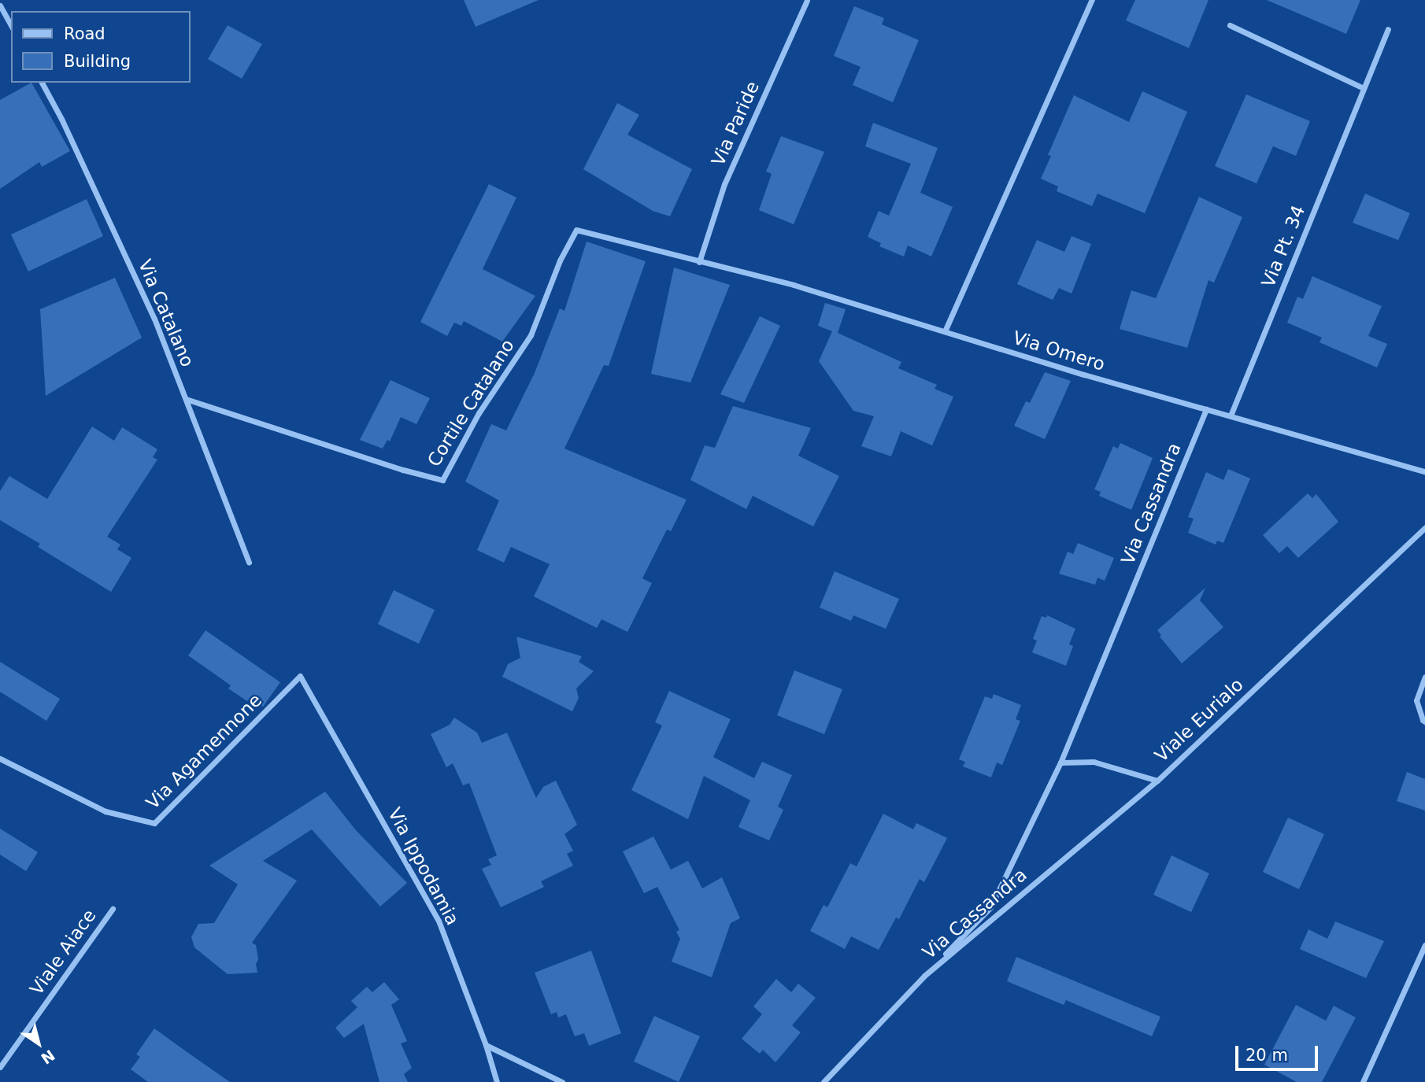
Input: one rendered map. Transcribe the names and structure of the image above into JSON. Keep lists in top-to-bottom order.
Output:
{
  "streets": {
    "street": [
      "Via Paride",
      "Via Pt. 34",
      "Via Catalano",
      "Via Omero",
      "Cortile Catalano",
      "Via Cassandra",
      "Viale Eurialo",
      "Via Agamennone",
      "Via Ippodamia",
      "Viale Aiace"
    ]
  },
  "crossings": [
    ["Via Paride", "Via Omero"],
    ["Via Pt. 34", "Via Omero"],
    ["Via Catalano", "Cortile Catalano"],
    ["Via Omero", "Cortile Catalano"],
    ["Via Omero", "Via Cassandra"],
    ["Via Cassandra", "Viale Eurialo"],
    ["Via Agamennone", "Via Ippodamia"]
  ],
  "legend": ["Road", "Building"],
  "scale_bar": "20 m",
  "north": "bottom right"
}
